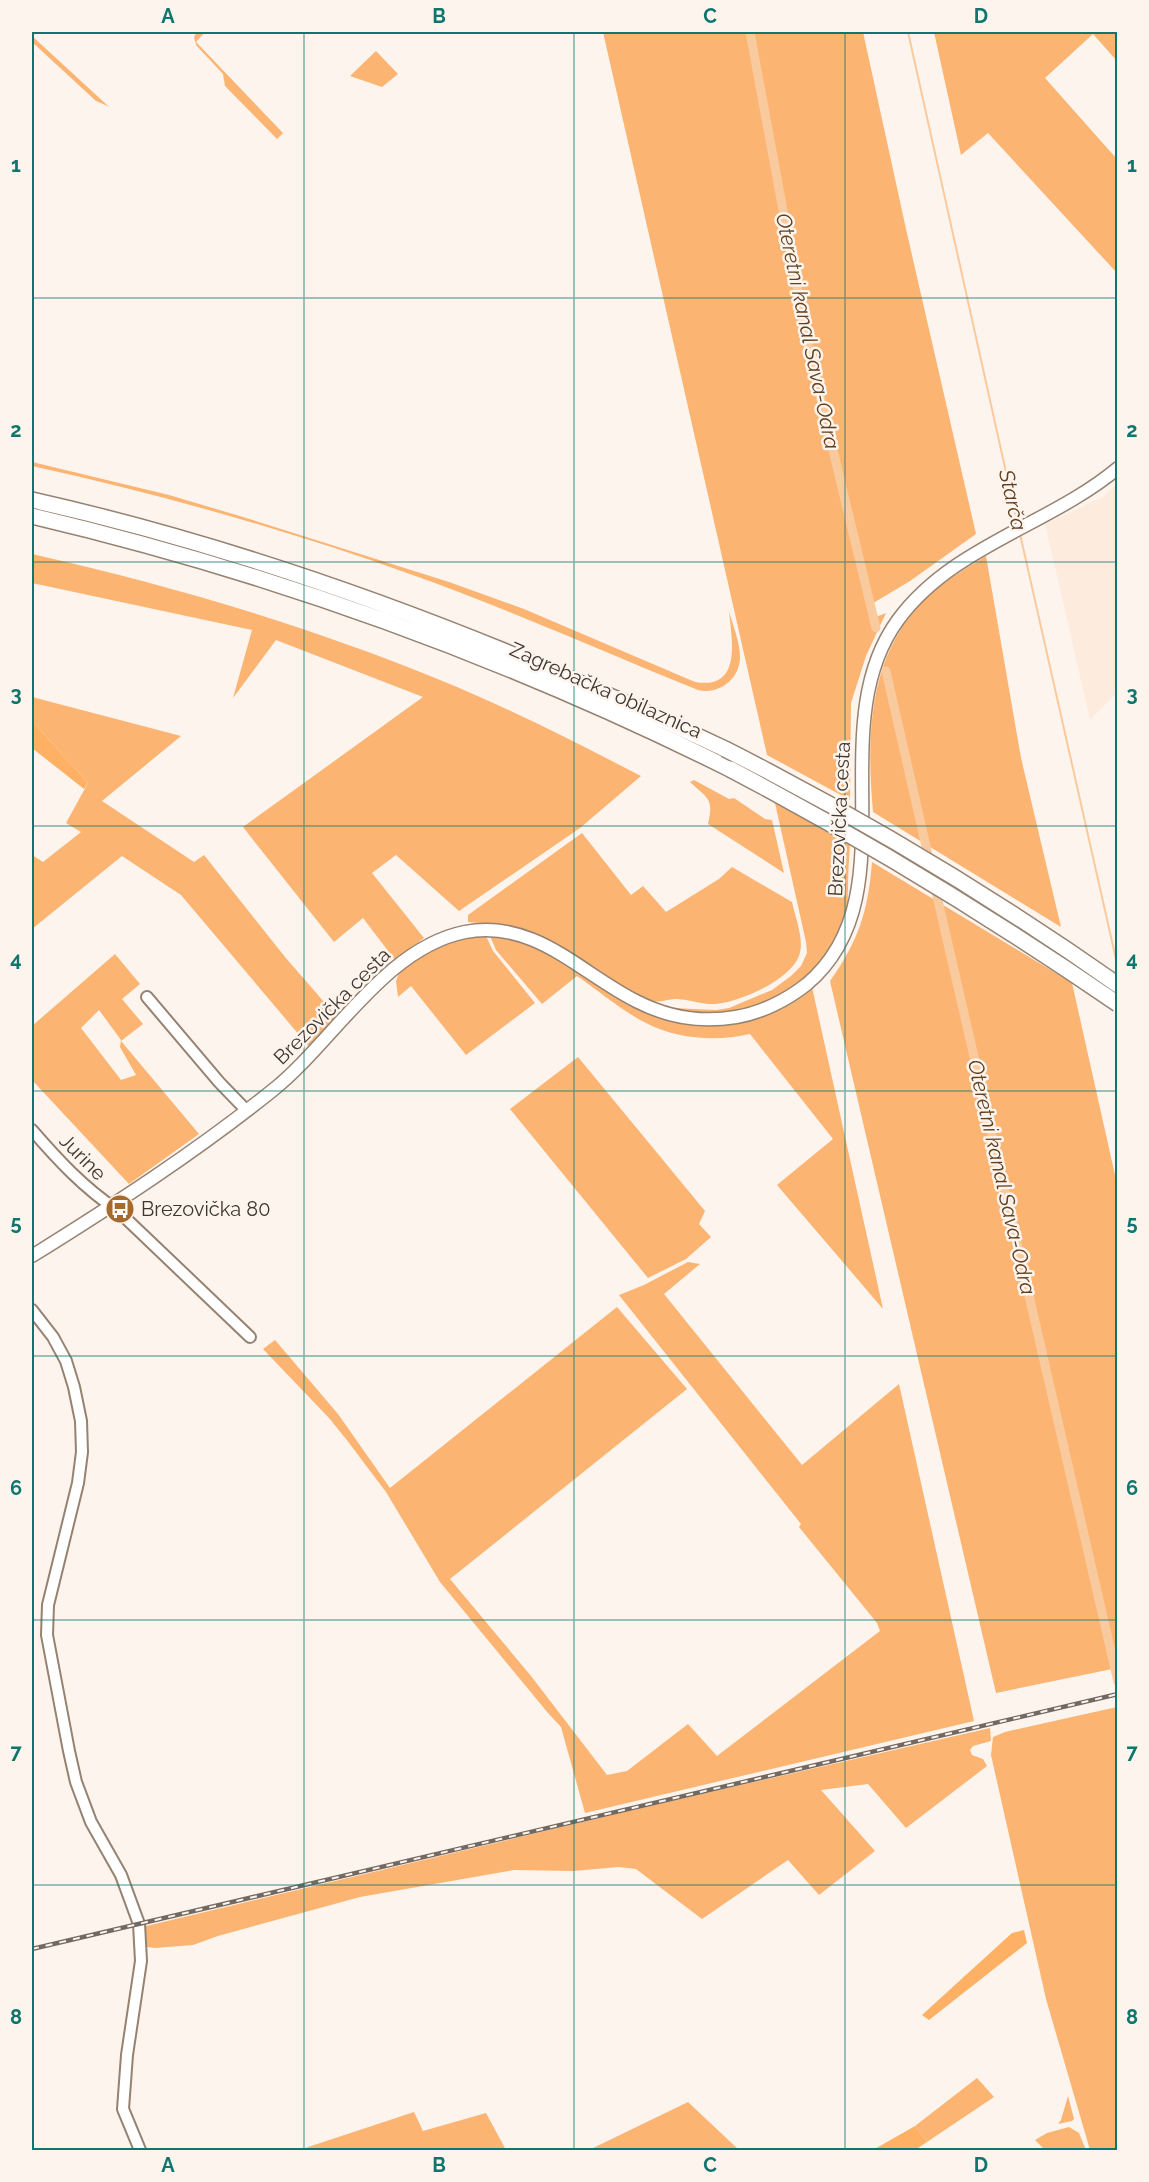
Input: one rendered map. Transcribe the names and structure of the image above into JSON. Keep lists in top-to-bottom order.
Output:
{
  "streets": {
    "highway": ["Zagrebačka obilaznica"],
    "main road": ["Brezovička cesta"],
    "street": ["Jurine"]
  },
  "crossings": [
    ["Brezovička cesta", "Jurine"]
  ],
  "water": ["Oteretni kanal Sava-Odra", "Starča"],
  "places": {
    "bus stop": ["Brezovička 80"]
  },
  "grid": {
    "columns": [
      "A",
      "B",
      "C",
      "D"
    ],
    "rows": [
      "1",
      "2",
      "3",
      "4",
      "5",
      "6",
      "7",
      "8"
    ]
  }
}
